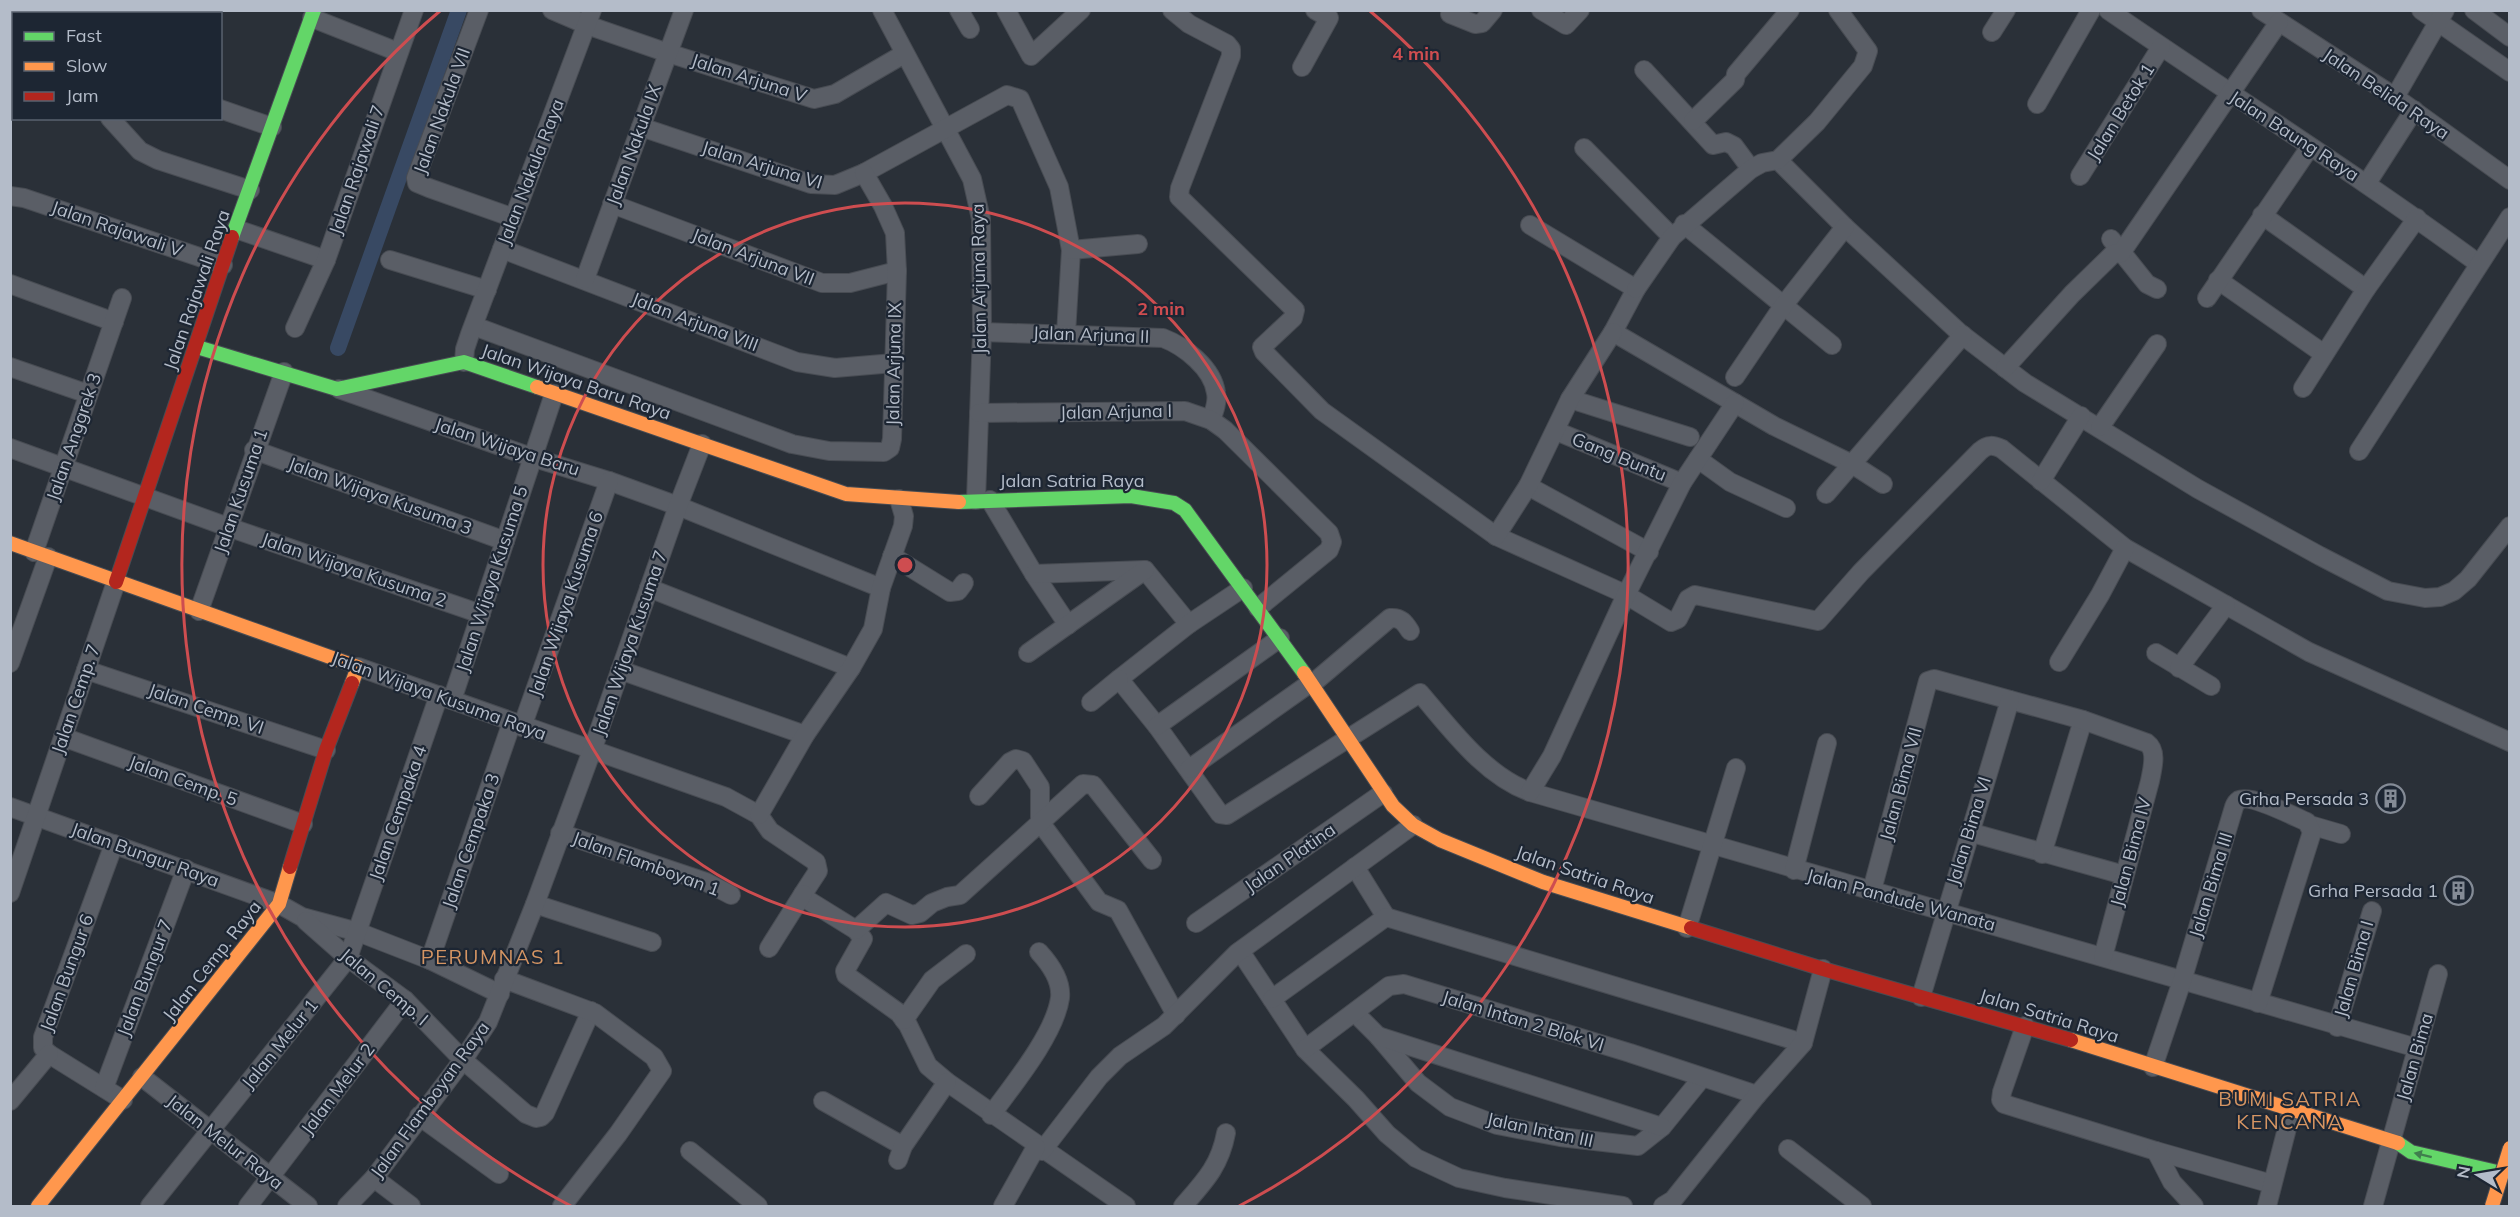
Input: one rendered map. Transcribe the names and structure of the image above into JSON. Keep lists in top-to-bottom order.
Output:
{
  "streets": {
    "main road": [
      "Jalan Rajawali Raya",
      "Jalan Wijaya Baru Raya",
      "Jalan Satria Raya",
      "Jalan Wijaya Kusuma Raya",
      "Jalan Cemp. Raya"
    ],
    "street": [
      "Jalan Arjuna V",
      "Jalan Belida Raya",
      "Jalan Nakula VII",
      "Jalan Betok 1",
      "Jalan Baung Raya",
      "Jalan Nakula IX",
      "Jalan Arjuna VI",
      "Jalan Rajawali 7",
      "Jalan Nakula Raya",
      "Jalan Rajawali V",
      "Jalan Arjuna VII",
      "Jalan Arjuna Raya",
      "Jalan Arjuna VIII",
      "Jalan Arjuna II",
      "Jalan Arjuna IX",
      "Jalan Arjuna I",
      "Jalan Anggrek 3",
      "Jalan Wijaya Baru",
      "Gang Buntu",
      "Jalan Kusuma 1",
      "Jalan Wijaya Kusuma 3",
      "Jalan Wijaya Kusuma 2",
      "Jalan Wijaya Kusuma 5",
      "Jalan Wijaya Kusuma 6",
      "Jalan Wijaya Kusuma 7",
      "Jalan Cemp. 7",
      "Jalan Cemp. VI",
      "Jalan Cemp. 5",
      "Jalan Bima VII",
      "Jalan Cempaka 4",
      "Jalan Bima VI",
      "Jalan Cempaka 3",
      "Jalan Bima IV",
      "Jalan Bungur Raya",
      "Jalan Platina",
      "Jalan Flamboyan 1",
      "Jalan Bima III",
      "Jalan Pandude Wanata",
      "Jalan Bima I",
      "Jalan Bungur 6",
      "Jalan Bungur 7",
      "Jalan Cemp. I",
      "Jalan Intan 2 Blok VI",
      "Jalan Melur 1",
      "Jalan Bima",
      "Jalan Melur 2",
      "Jalan Flamboyan Raya",
      "Jalan Intan III",
      "Jalan Melur Raya"
    ]
  },
  "crossings": [
    ["Jalan Arjuna V", "Jalan Nakula IX"],
    ["Jalan Arjuna V", "Jalan Nakula Raya"],
    ["Jalan Arjuna V", "Jalan Arjuna Raya"],
    ["Jalan Nakula VII", "Jalan Nakula Raya"],
    ["Jalan Betok 1", "Jalan Baung Raya"],
    ["Jalan Nakula IX", "Jalan Arjuna VI"],
    ["Jalan Nakula IX", "Jalan Arjuna VII"],
    ["Jalan Nakula IX", "Jalan Arjuna VIII"],
    ["Jalan Arjuna VI", "Jalan Arjuna Raya"],
    ["Jalan Arjuna VI", "Jalan Arjuna II"],
    ["Jalan Arjuna VI", "Jalan Arjuna IX"],
    ["Jalan Nakula Raya", "Jalan Arjuna VIII"],
    ["Jalan Nakula Raya", "Jalan Arjuna IX"],
    ["Jalan Nakula Raya", "Jalan Wijaya Baru Raya"],
    ["Jalan Rajawali V", "Jalan Rajawali Raya"],
    ["Jalan Arjuna VII", "Jalan Arjuna IX"],
    ["Jalan Arjuna Raya", "Jalan Arjuna II"],
    ["Jalan Arjuna Raya", "Jalan Arjuna I"],
    ["Jalan Arjuna Raya", "Jalan Satria Raya"],
    ["Jalan Rajawali Raya", "Jalan Wijaya Baru Raya"],
    ["Jalan Rajawali Raya", "Jalan Wijaya Kusuma 2"],
    ["Jalan Rajawali Raya", "Jalan Wijaya Kusuma Raya"],
    ["Jalan Rajawali Raya", "Jalan Cemp. 7"],
    ["Jalan Arjuna VIII", "Jalan Arjuna IX"],
    ["Jalan Arjuna II", "Jalan Arjuna I"],
    ["Jalan Arjuna IX", "Jalan Wijaya Baru Raya"],
    ["Jalan Wijaya Baru Raya", "Jalan Wijaya Baru"],
    ["Jalan Wijaya Baru Raya", "Jalan Satria Raya"],
    ["Jalan Wijaya Baru Raya", "Jalan Kusuma 1"],
    ["Jalan Wijaya Baru Raya", "Jalan Wijaya Kusuma 5"],
    ["Jalan Wijaya Baru Raya", "Jalan Wijaya Kusuma 7"],
    ["Jalan Arjuna I", "Jalan Satria Raya"],
    ["Jalan Anggrek 3", "Jalan Wijaya Kusuma 2"],
    ["Jalan Anggrek 3", "Jalan Wijaya Kusuma Raya"],
    ["Jalan Wijaya Baru", "Jalan Wijaya Kusuma 5"],
    ["Jalan Wijaya Baru", "Jalan Wijaya Kusuma 6"],
    ["Jalan Wijaya Baru", "Jalan Wijaya Kusuma 7"],
    ["Jalan Satria Raya", "Jalan Bima VI"],
    ["Jalan Satria Raya", "Jalan Platina"],
    ["Jalan Satria Raya", "Jalan Bima III"],
    ["Jalan Satria Raya", "Jalan Pandude Wanata"],
    ["Jalan Satria Raya", "Jalan Bima"],
    ["Jalan Kusuma 1", "Jalan Wijaya Kusuma 3"],
    ["Jalan Kusuma 1", "Jalan Wijaya Kusuma 2"],
    ["Jalan Kusuma 1", "Jalan Wijaya Kusuma Raya"],
    ["Jalan Wijaya Kusuma 3", "Jalan Wijaya Kusuma 5"],
    ["Jalan Wijaya Kusuma 2", "Jalan Wijaya Kusuma 5"],
    ["Jalan Wijaya Kusuma 5", "Jalan Wijaya Kusuma Raya"],
    ["Jalan Wijaya Kusuma 5", "Jalan Cempaka 4"],
    ["Jalan Wijaya Kusuma 6", "Jalan Wijaya Kusuma Raya"],
    ["Jalan Wijaya Kusuma 6", "Jalan Cempaka 3"],
    ["Jalan Wijaya Kusuma 7", "Jalan Wijaya Kusuma Raya"],
    ["Jalan Wijaya Kusuma 7", "Jalan Flamboyan Raya"],
    ["Jalan Wijaya Kusuma Raya", "Jalan Cemp. 7"],
    ["Jalan Wijaya Kusuma Raya", "Jalan Cempaka 4"],
    ["Jalan Wijaya Kusuma Raya", "Jalan Cempaka 3"],
    ["Jalan Wijaya Kusuma Raya", "Jalan Cemp. Raya"],
    ["Jalan Wijaya Kusuma Raya", "Jalan Flamboyan Raya"],
    ["Jalan Cemp. 7", "Jalan Cemp. VI"],
    ["Jalan Cemp. 7", "Jalan Cemp. 5"],
    ["Jalan Cemp. 7", "Jalan Bungur Raya"],
    ["Jalan Cemp. VI", "Jalan Cemp. Raya"],
    ["Jalan Cemp. 5", "Jalan Cemp. Raya"],
    ["Jalan Bima VII", "Jalan Bima VI"],
    ["Jalan Bima VII", "Jalan Pandude Wanata"],
    ["Jalan Cempaka 4", "Jalan Cemp. I"],
    ["Jalan Cempaka 4", "Jalan Melur 1"],
    ["Jalan Bima VI", "Jalan Pandude Wanata"],
    ["Jalan Cempaka 3", "Jalan Cemp. I"],
    ["Jalan Bima IV", "Jalan Pandude Wanata"],
    ["Jalan Bungur Raya", "Jalan Cemp. Raya"],
    ["Jalan Bungur Raya", "Jalan Bungur 6"],
    ["Jalan Bungur Raya", "Jalan Bungur 7"],
    ["Jalan Bungur Raya", "Jalan Cemp. I"],
    ["Jalan Flamboyan 1", "Jalan Flamboyan Raya"],
    ["Jalan Bima III", "Jalan Pandude Wanata"],
    ["Jalan Pandude Wanata", "Jalan Bima I"],
    ["Jalan Pandude Wanata", "Jalan Bima"],
    ["Jalan Cemp. Raya", "Jalan Bungur 6"],
    ["Jalan Cemp. Raya", "Jalan Cemp. I"],
    ["Jalan Cemp. Raya", "Jalan Melur Raya"],
    ["Jalan Bungur 6", "Jalan Bungur 7"],
    ["Jalan Cemp. I", "Jalan Melur 1"],
    ["Jalan Cemp. I", "Jalan Melur 2"],
    ["Jalan Cemp. I", "Jalan Flamboyan Raya"],
    ["Jalan Intan 2 Blok VI", "Jalan Intan III"],
    ["Jalan Melur 1", "Jalan Melur Raya"],
    ["Jalan Melur 2", "Jalan Melur Raya"]
  ],
  "districts": ["PERUMNAS 1", "BUMI SATRIA KENCANA"],
  "places": {
    "building": ["Grha Persada 3", "Grha Persada 1"]
  },
  "legend": ["Fast", "Slow", "Jam"],
  "north": "left",
  "rings": ["4 min", "2 min"]
}
